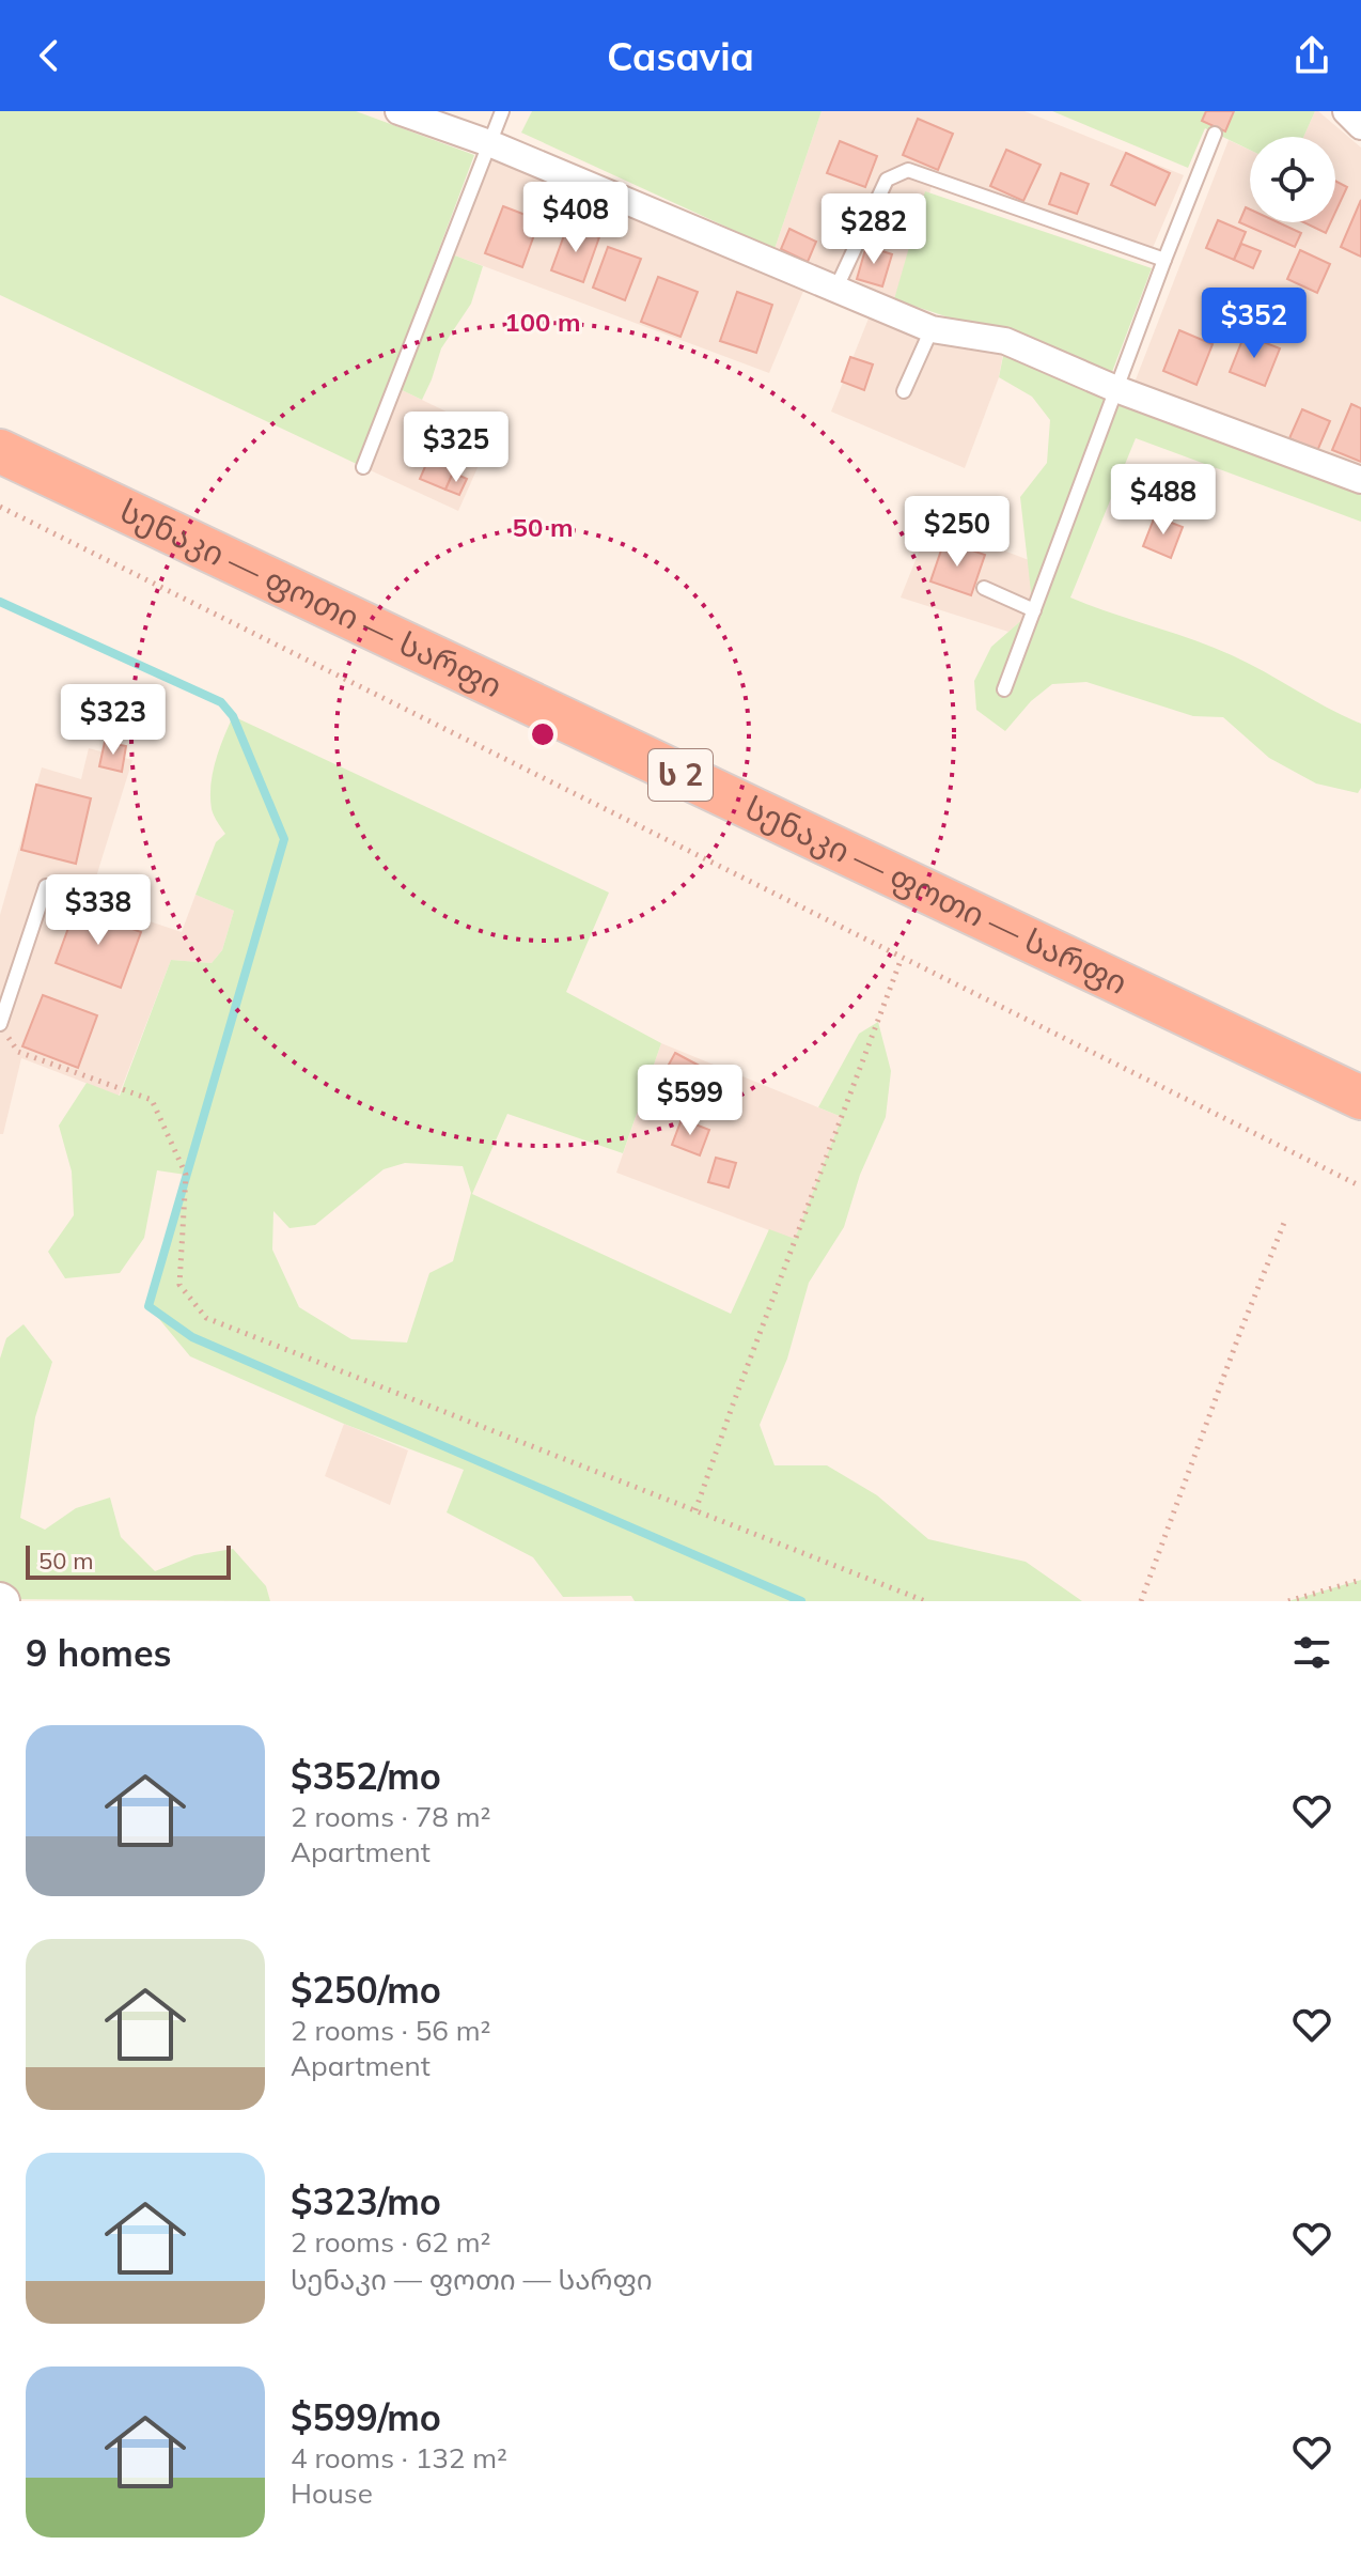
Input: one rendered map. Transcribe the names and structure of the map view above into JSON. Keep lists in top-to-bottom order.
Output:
{
  "streets": {
    "highway": ["სენაკი — ფოთი — სარფი", "ს 2"]
  },
  "scale_bar": "50 m",
  "page": {
    "header": "Casavia",
    "price": [
      "$408",
      "$282",
      "$352",
      "$325",
      "$488",
      "$250",
      "$323",
      "$338",
      "$599"
    ],
    "scale": "50 m",
    "heading": "9 homes",
    "list": [
      {
        "name": "$352/mo",
        "note": "2 rooms · 78 m² · Apartment"
      },
      {
        "name": "$250/mo",
        "note": "2 rooms · 56 m² · Apartment"
      },
      {
        "name": "$323/mo",
        "note": "2 rooms · 62 m² · სენაკი — ფოთი — სარფი"
      },
      {
        "name": "$599/mo",
        "note": "4 rooms · 132 m² · House"
      }
    ]
  },
  "rings": ["100 m", "50 m"]
}
